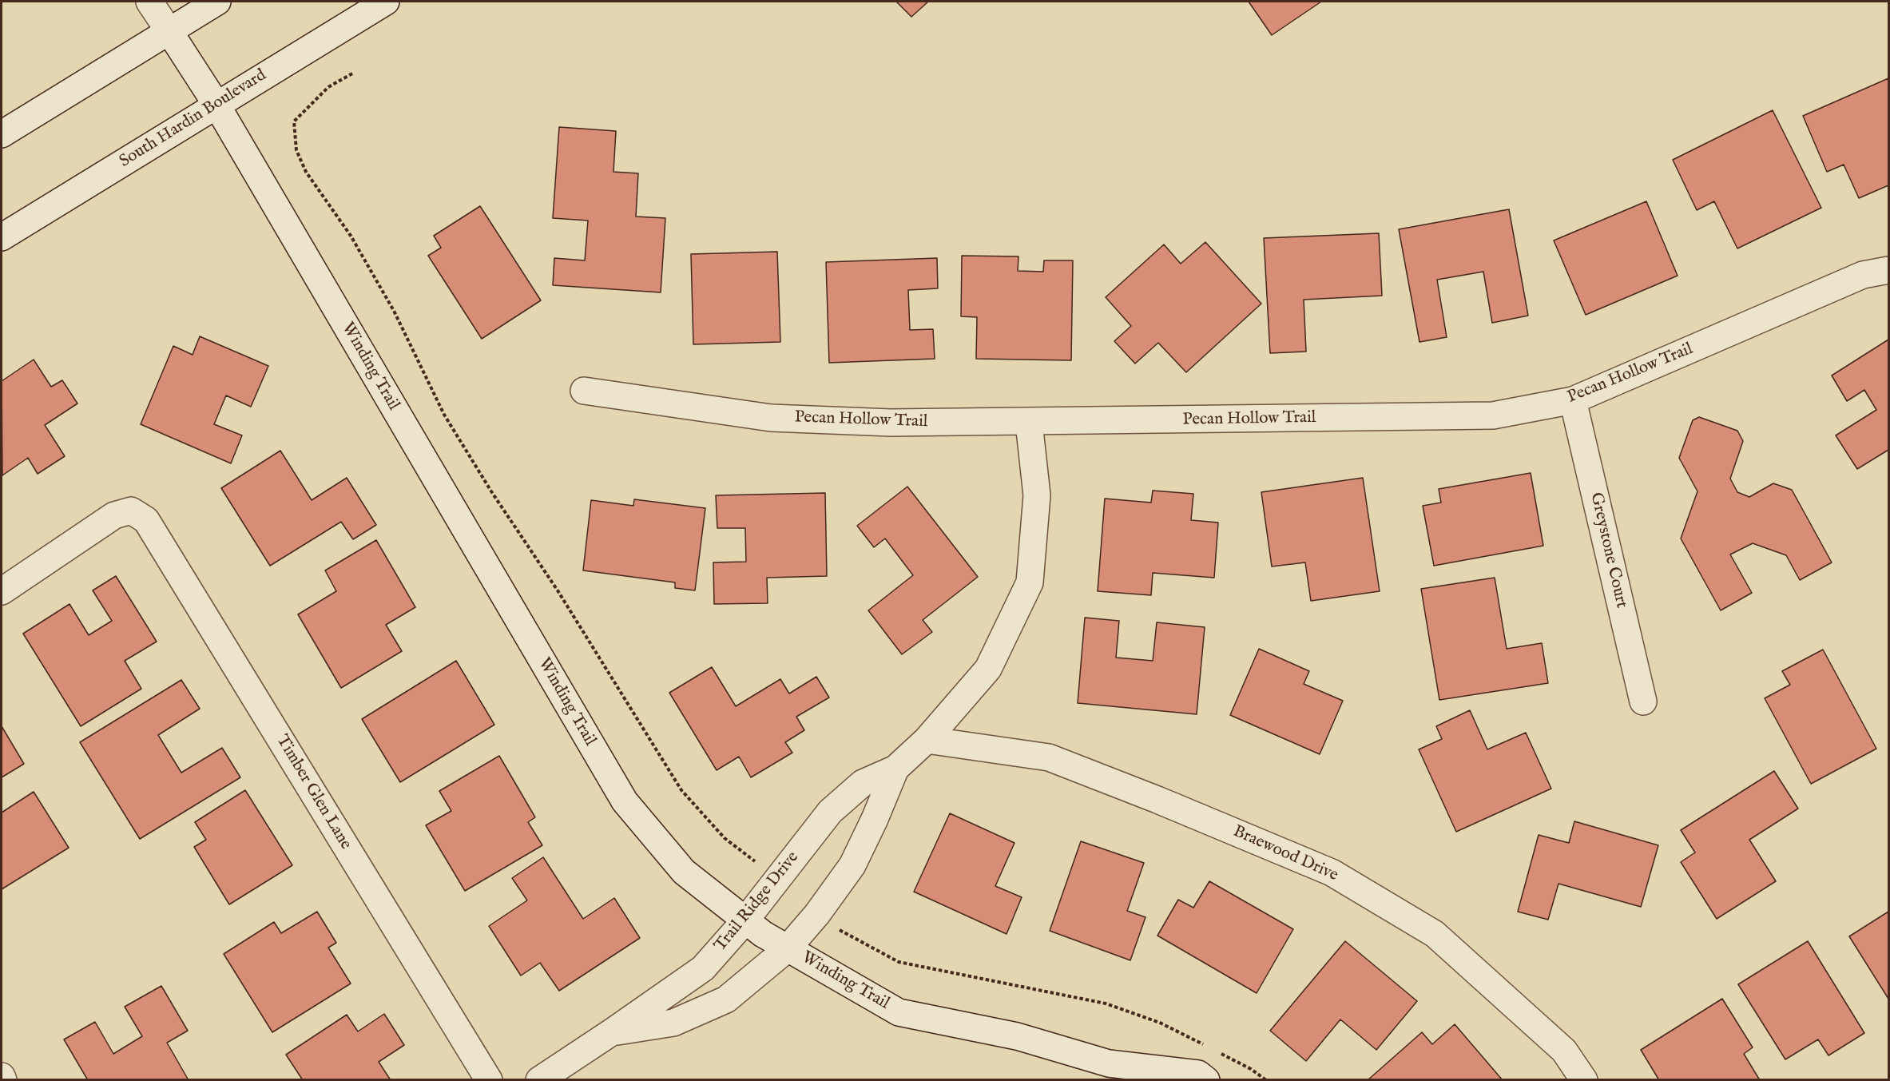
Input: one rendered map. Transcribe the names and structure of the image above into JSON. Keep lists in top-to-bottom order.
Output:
{
  "streets": {
    "street": [
      "South Hardin Boulevard",
      "Winding Trail",
      "Pecan Hollow Trail",
      "Greystone Court",
      "Timber Glen Lane",
      "Braewood Drive",
      "Trail Ridge Drive"
    ]
  },
  "crossings": [
    ["South Hardin Boulevard", "Winding Trail"],
    ["Winding Trail", "Trail Ridge Drive"],
    ["Pecan Hollow Trail", "Greystone Court"],
    ["Pecan Hollow Trail", "Trail Ridge Drive"],
    ["Braewood Drive", "Trail Ridge Drive"]
  ]
}
